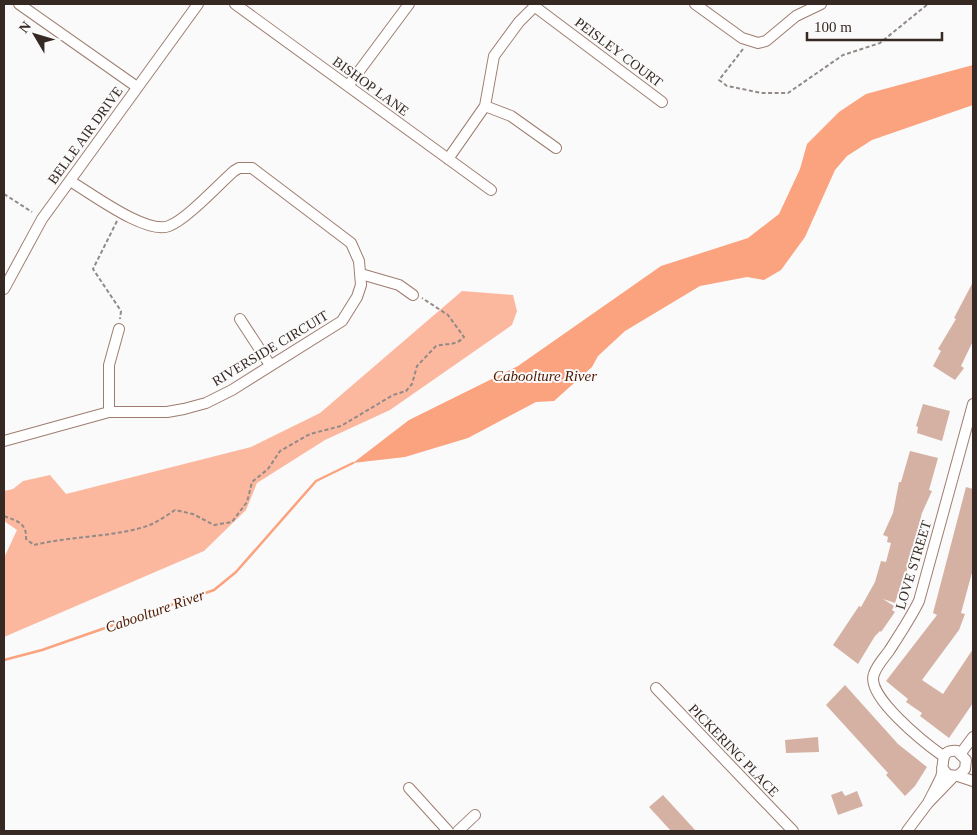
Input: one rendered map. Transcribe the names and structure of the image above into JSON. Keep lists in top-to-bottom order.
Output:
{
  "streets": {
    "street": [
      "PEISLEY COURT",
      "BISHOP LANE",
      "BELLE AIR DRIVE",
      "RIVERSIDE CIRCUIT",
      "LOVE STREET",
      "PICKERING PLACE"
    ]
  },
  "crossings": [
    ["BELLE AIR DRIVE", "RIVERSIDE CIRCUIT"]
  ],
  "water": ["Caboolture River"],
  "scale_bar": "100 m",
  "north": "top left"
}
